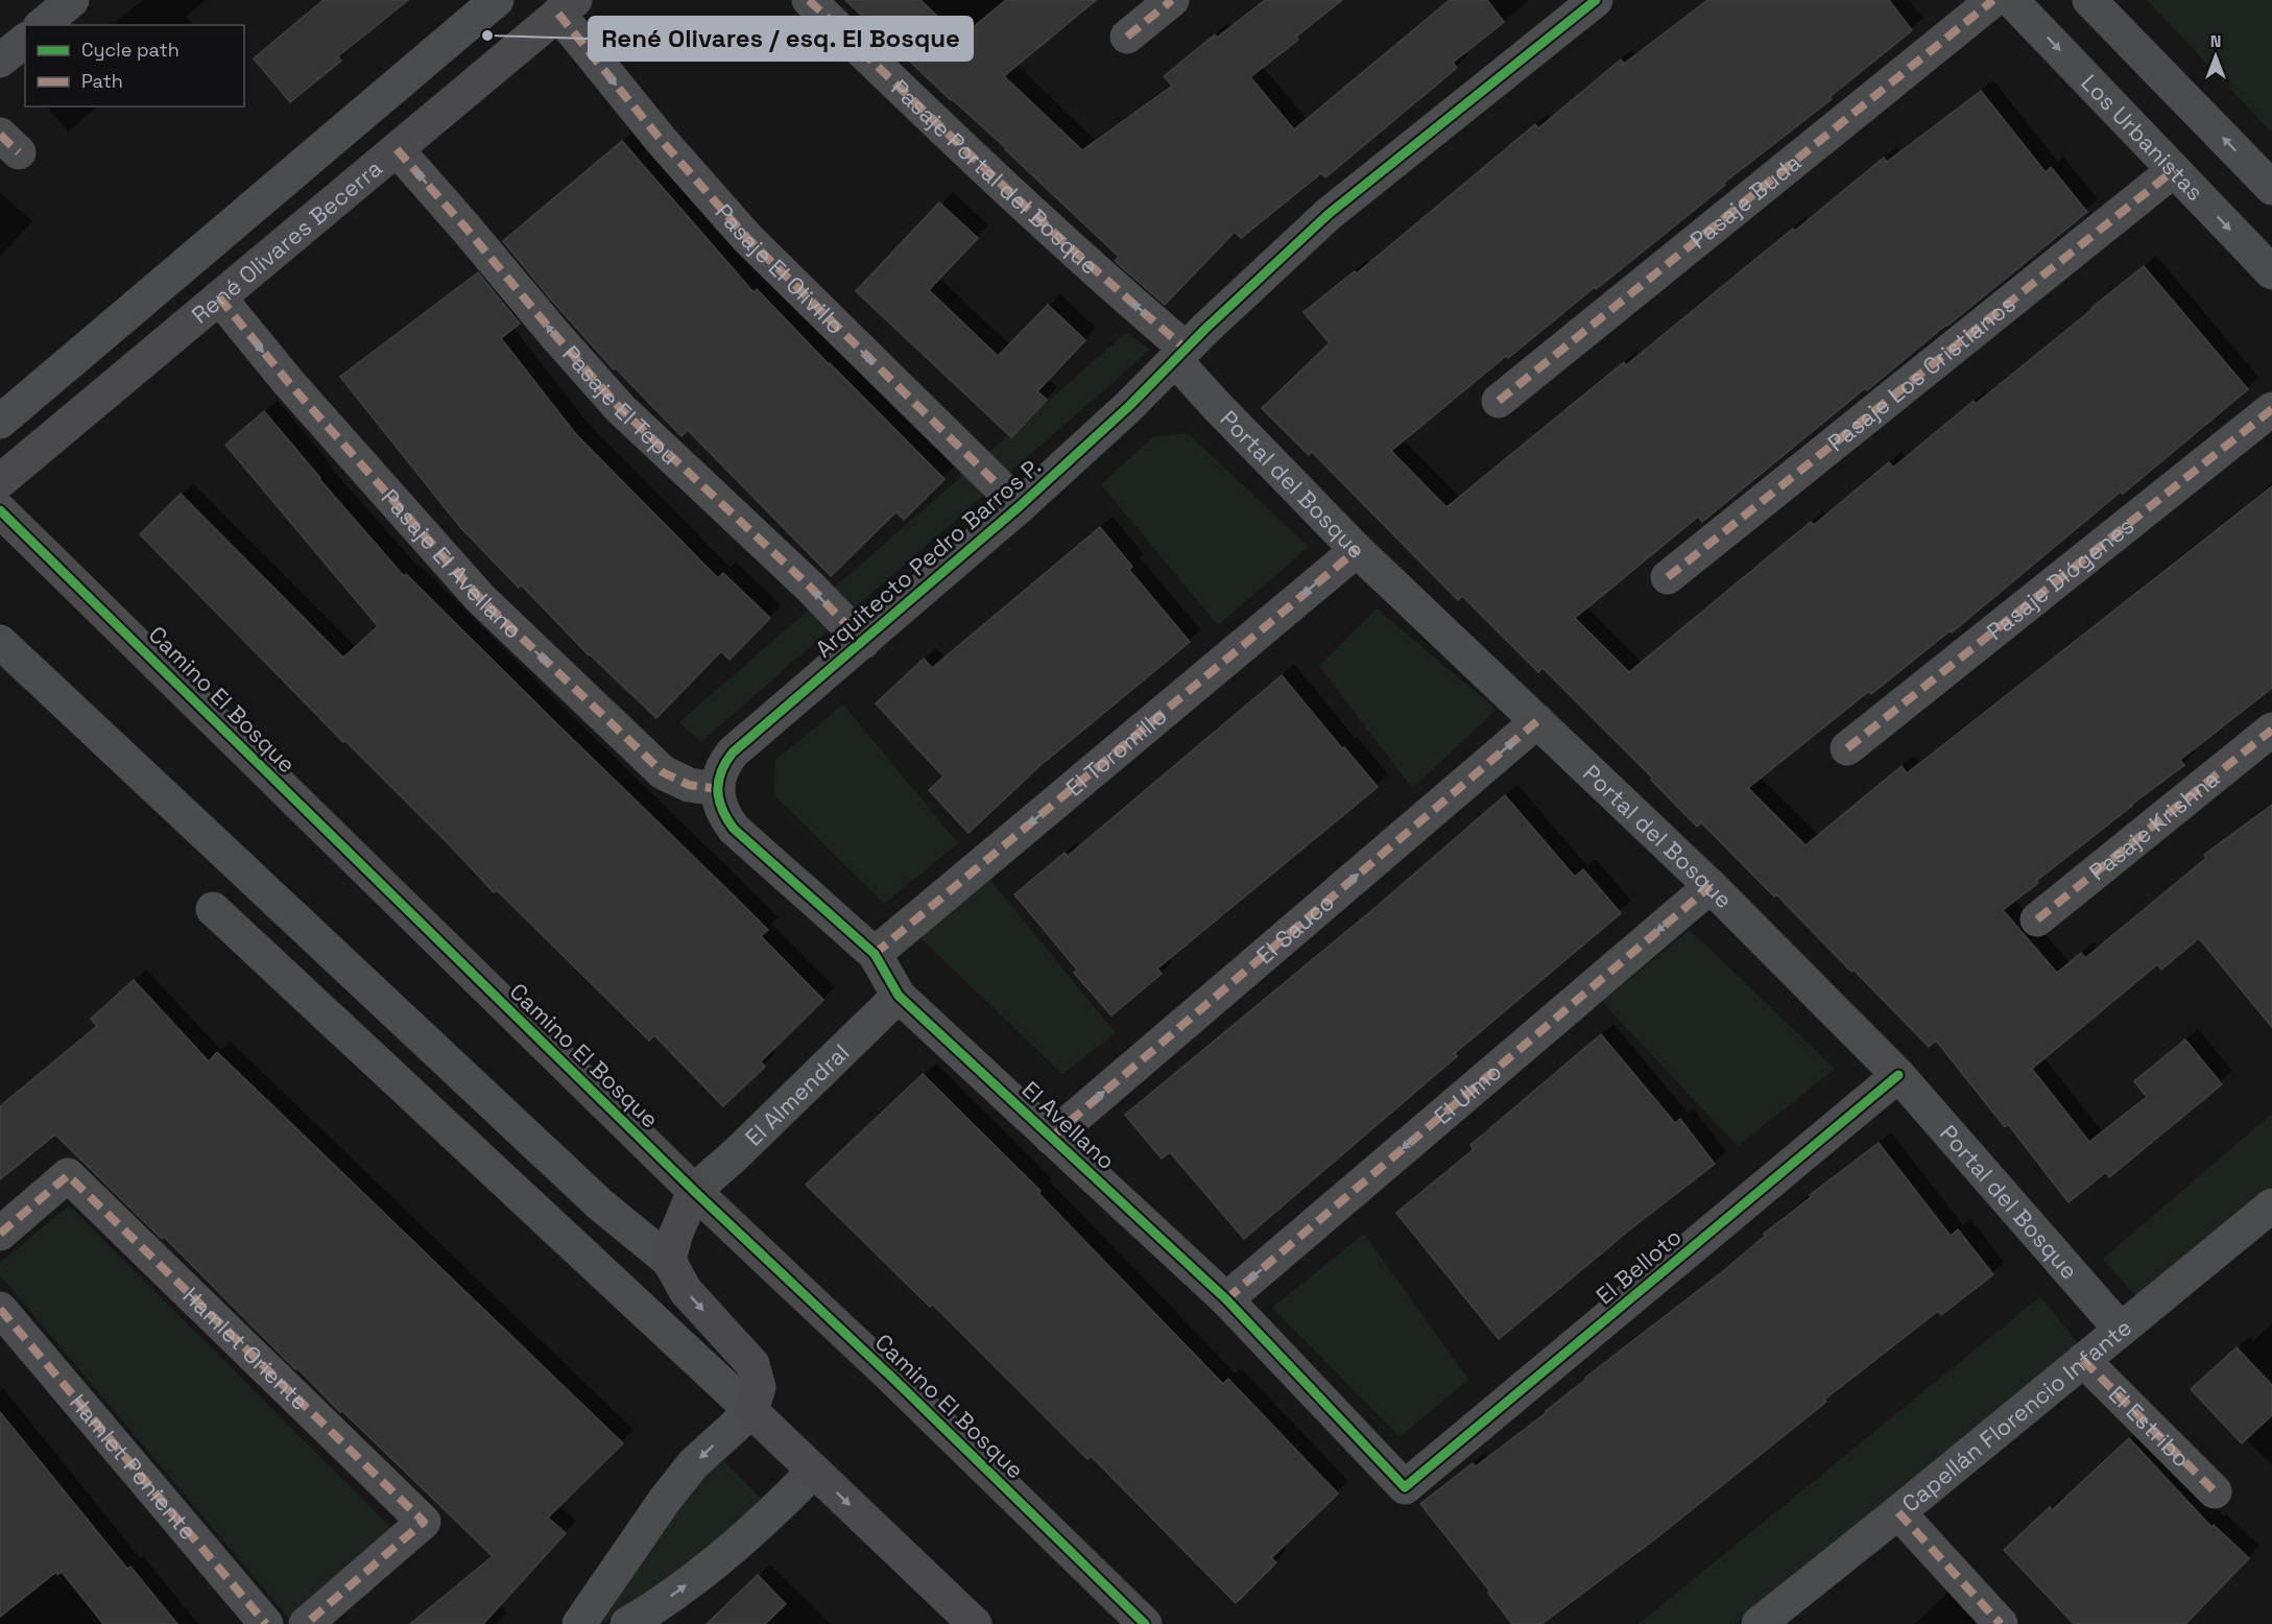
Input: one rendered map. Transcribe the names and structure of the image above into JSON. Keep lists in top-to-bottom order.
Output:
{
  "streets": {
    "street": [
      "Los Urbanistas",
      "Pasaje Portal del Bosque",
      "Pasaje Buda",
      "René Olivares Becerra",
      "Pasaje El Olivillo",
      "Pasaje Los Cristianos",
      "Pasaje El Tepu",
      "Portal del Bosque",
      "Arquitecto Pedro Barros P.",
      "Pasaje El Avellano",
      "Pasaje Diógenes",
      "Camino El Bosque",
      "El Toromillo",
      "Pasaje Krishna",
      "El Sauco",
      "El Ulmo",
      "El Almendral",
      "El Avellano",
      "El Belloto",
      "Hamlet Oriente",
      "Capellán Florencio Infante",
      "El Estribo",
      "Hamlet Poniente"
    ]
  },
  "crossings": [
    ["Los Urbanistas", "Pasaje Los Cristianos"],
    ["Pasaje Portal del Bosque", "Portal del Bosque"],
    ["Pasaje Portal del Bosque", "Arquitecto Pedro Barros P."],
    ["René Olivares Becerra", "Pasaje El Olivillo"],
    ["René Olivares Becerra", "Pasaje El Tepu"],
    ["René Olivares Becerra", "Pasaje El Avellano"],
    ["Pasaje El Olivillo", "Arquitecto Pedro Barros P."],
    ["Pasaje El Tepu", "Arquitecto Pedro Barros P."],
    ["Portal del Bosque", "Arquitecto Pedro Barros P."],
    ["Portal del Bosque", "El Toromillo"],
    ["Portal del Bosque", "El Sauco"],
    ["Portal del Bosque", "El Ulmo"],
    ["Portal del Bosque", "El Belloto"],
    ["Portal del Bosque", "Capellán Florencio Infante"],
    ["Arquitecto Pedro Barros P.", "Pasaje El Avellano"],
    ["Arquitecto Pedro Barros P.", "El Avellano"],
    ["Pasaje El Avellano", "El Avellano"],
    ["Camino El Bosque", "El Almendral"],
    ["El Toromillo", "El Avellano"],
    ["El Sauco", "El Avellano"],
    ["El Ulmo", "El Avellano"],
    ["El Almendral", "El Avellano"],
    ["El Avellano", "El Belloto"],
    ["Capellán Florencio Infante", "El Estribo"]
  ],
  "one_way": [
    "Pasaje Portal del Bosque",
    "Pasaje El Olivillo",
    "Pasaje El Tepu",
    "Pasaje El Avellano",
    "El Toromillo",
    "El Sauco",
    "El Ulmo"
  ],
  "places": ["René Olivares / esq. El Bosque"],
  "legend": ["Cycle path", "Path"],
  "north": "top"
}
